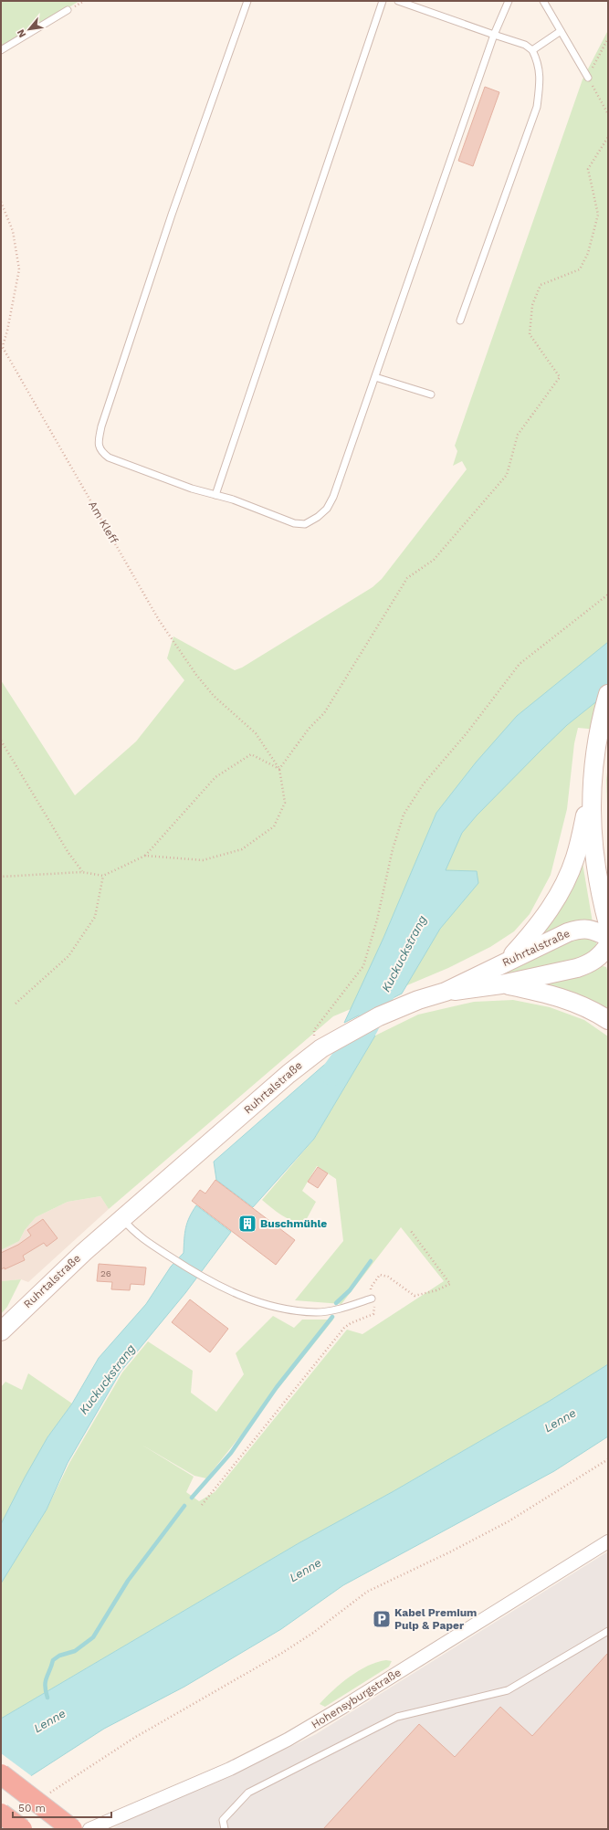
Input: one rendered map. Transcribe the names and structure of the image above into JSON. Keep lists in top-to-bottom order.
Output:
{
  "streets": {
    "main road": ["Ruhrtalstraße"],
    "street": ["Hohensyburgstraße"],
    "path": ["Am Kleff"]
  },
  "water": ["Kuckuckstrang", "Lenne"],
  "places": {
    "building": ["Buschmühle"],
    "parking": ["Kabel Premium Pulp & Paper"]
  },
  "house_numbers": ["26"],
  "scale_bar": "50 m",
  "north": "bottom left"
}
